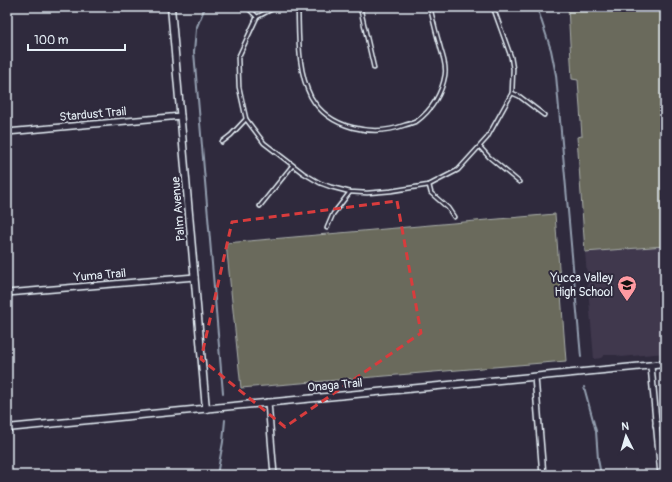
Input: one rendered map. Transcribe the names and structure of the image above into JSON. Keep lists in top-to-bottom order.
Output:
{
  "streets": {
    "street": [
      "Stardust Trail",
      "Palm Avenue",
      "Yuma Trail",
      "Onaga Trail"
    ]
  },
  "crossings": [
    ["Stardust Trail", "Palm Avenue"],
    ["Palm Avenue", "Yuma Trail"],
    ["Palm Avenue", "Onaga Trail"]
  ],
  "places": {
    "school or university": ["Yucca Valley High School"]
  },
  "scale_bar": "100 m",
  "north": "top"
}
